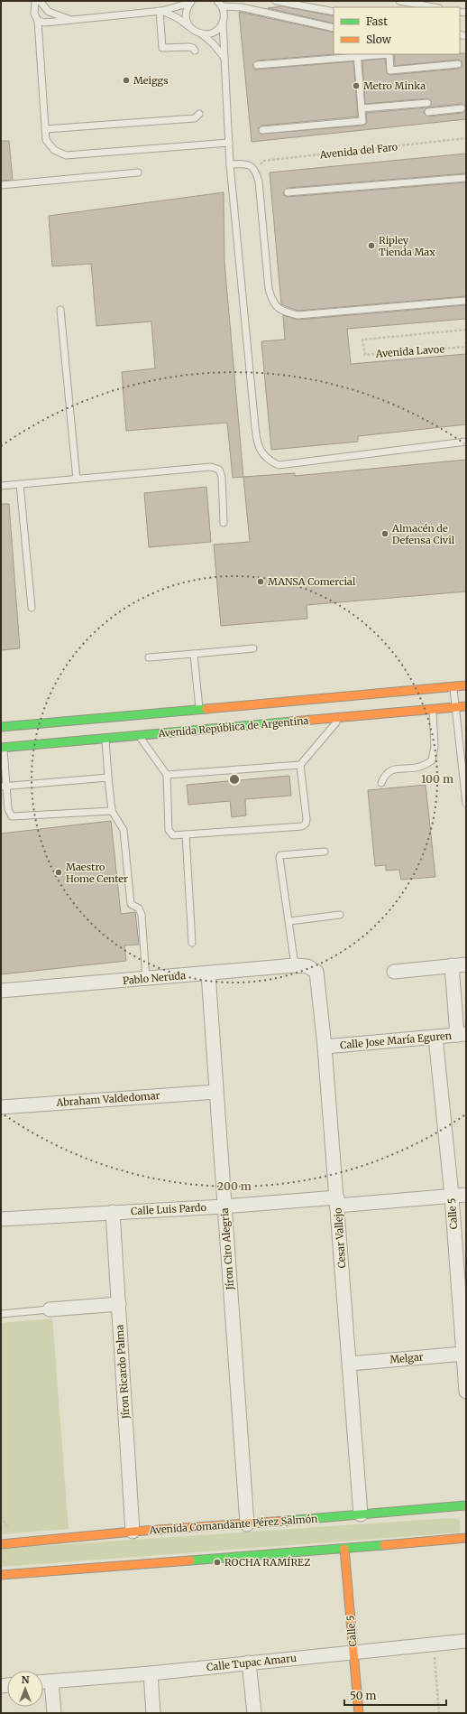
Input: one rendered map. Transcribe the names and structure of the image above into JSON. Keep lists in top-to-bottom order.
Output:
{
  "streets": {
    "main road": ["Avenida República de Argentina", "Calle 5", "Avenida Comandante Pérez Salmón"],
    "street": [
      "Pablo Neruda",
      "Calle Jose María Eguren",
      "Abraham Valdedomar",
      "Calle Luis Pardo",
      "Cesar Vallejo",
      "Jíron Ciro Alegria",
      "Melgar",
      "Jíron Ricardo Palma",
      "Calle Tupac Amaru"
    ],
    "path": ["Avenida del Faro", "Avenida Lavoe"]
  },
  "crossings": [
    ["Pablo Neruda", "Cesar Vallejo"],
    ["Pablo Neruda", "Jíron Ciro Alegria"],
    ["Calle Jose María Eguren", "Calle 5"],
    ["Calle Jose María Eguren", "Cesar Vallejo"],
    ["Abraham Valdedomar", "Jíron Ciro Alegria"],
    ["Calle Luis Pardo", "Calle 5"],
    ["Calle Luis Pardo", "Cesar Vallejo"],
    ["Calle Luis Pardo", "Jíron Ciro Alegria"],
    ["Calle Luis Pardo", "Jíron Ricardo Palma"],
    ["Calle 5", "Melgar"],
    ["Calle 5", "Calle Tupac Amaru"],
    ["Cesar Vallejo", "Melgar"],
    ["Cesar Vallejo", "Avenida Comandante Pérez Salmón"],
    ["Jíron Ciro Alegria", "Avenida Comandante Pérez Salmón"],
    ["Jíron Ricardo Palma", "Avenida Comandante Pérez Salmón"]
  ],
  "places": [
    "Meiggs",
    "Metro Minka",
    "Ripley Tienda Max",
    "Almacén de Defensa Civil",
    "MANSA Comercial",
    "Maestro Home Center",
    "ROCHA RAMÍREZ"
  ],
  "legend": ["Fast", "Slow"],
  "scale_bar": "50 m",
  "north": "top",
  "rings": ["100 m", "200 m"]
}
